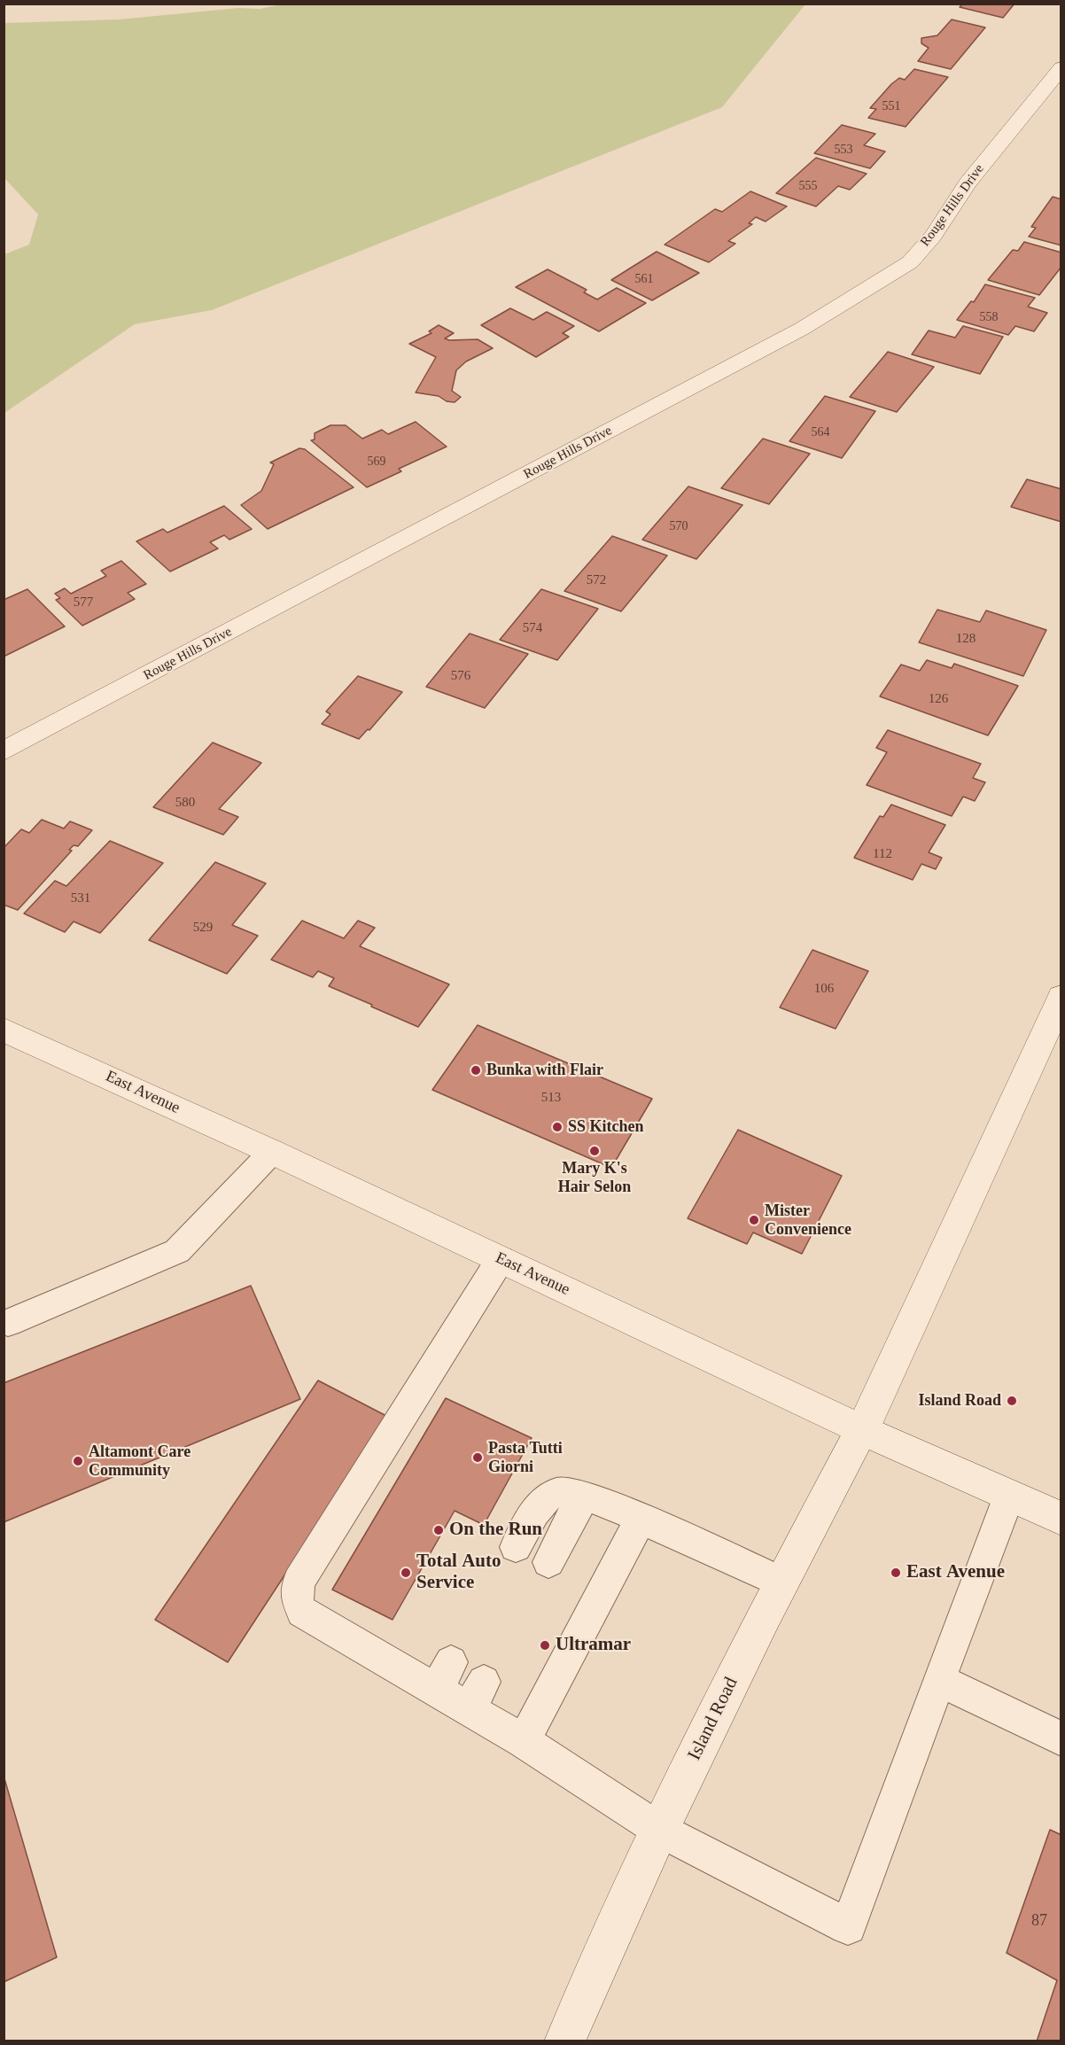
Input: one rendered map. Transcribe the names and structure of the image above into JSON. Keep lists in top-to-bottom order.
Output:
{
  "streets": {
    "street": ["Rouge Hills Drive", "East Avenue", "Island Road"]
  },
  "crossings": [
    ["East Avenue", "Island Road"]
  ],
  "places": [
    "Bunka with Flair",
    "SS Kitchen",
    "Mary K's Hair Selon",
    "Mister Convenience",
    "Island Road",
    "Pasta Tutti Giorni",
    "Altamont Care Community",
    "On the Run",
    "Total Auto Service",
    "East Avenue",
    "Ultramar"
  ],
  "house_numbers": [
    "551",
    "553",
    "555",
    "561",
    "558",
    "564",
    "569",
    "570",
    "572",
    "577",
    "574",
    "128",
    "576",
    "126",
    "580",
    "112",
    "531",
    "529",
    "106",
    "513",
    "87"
  ]
}
